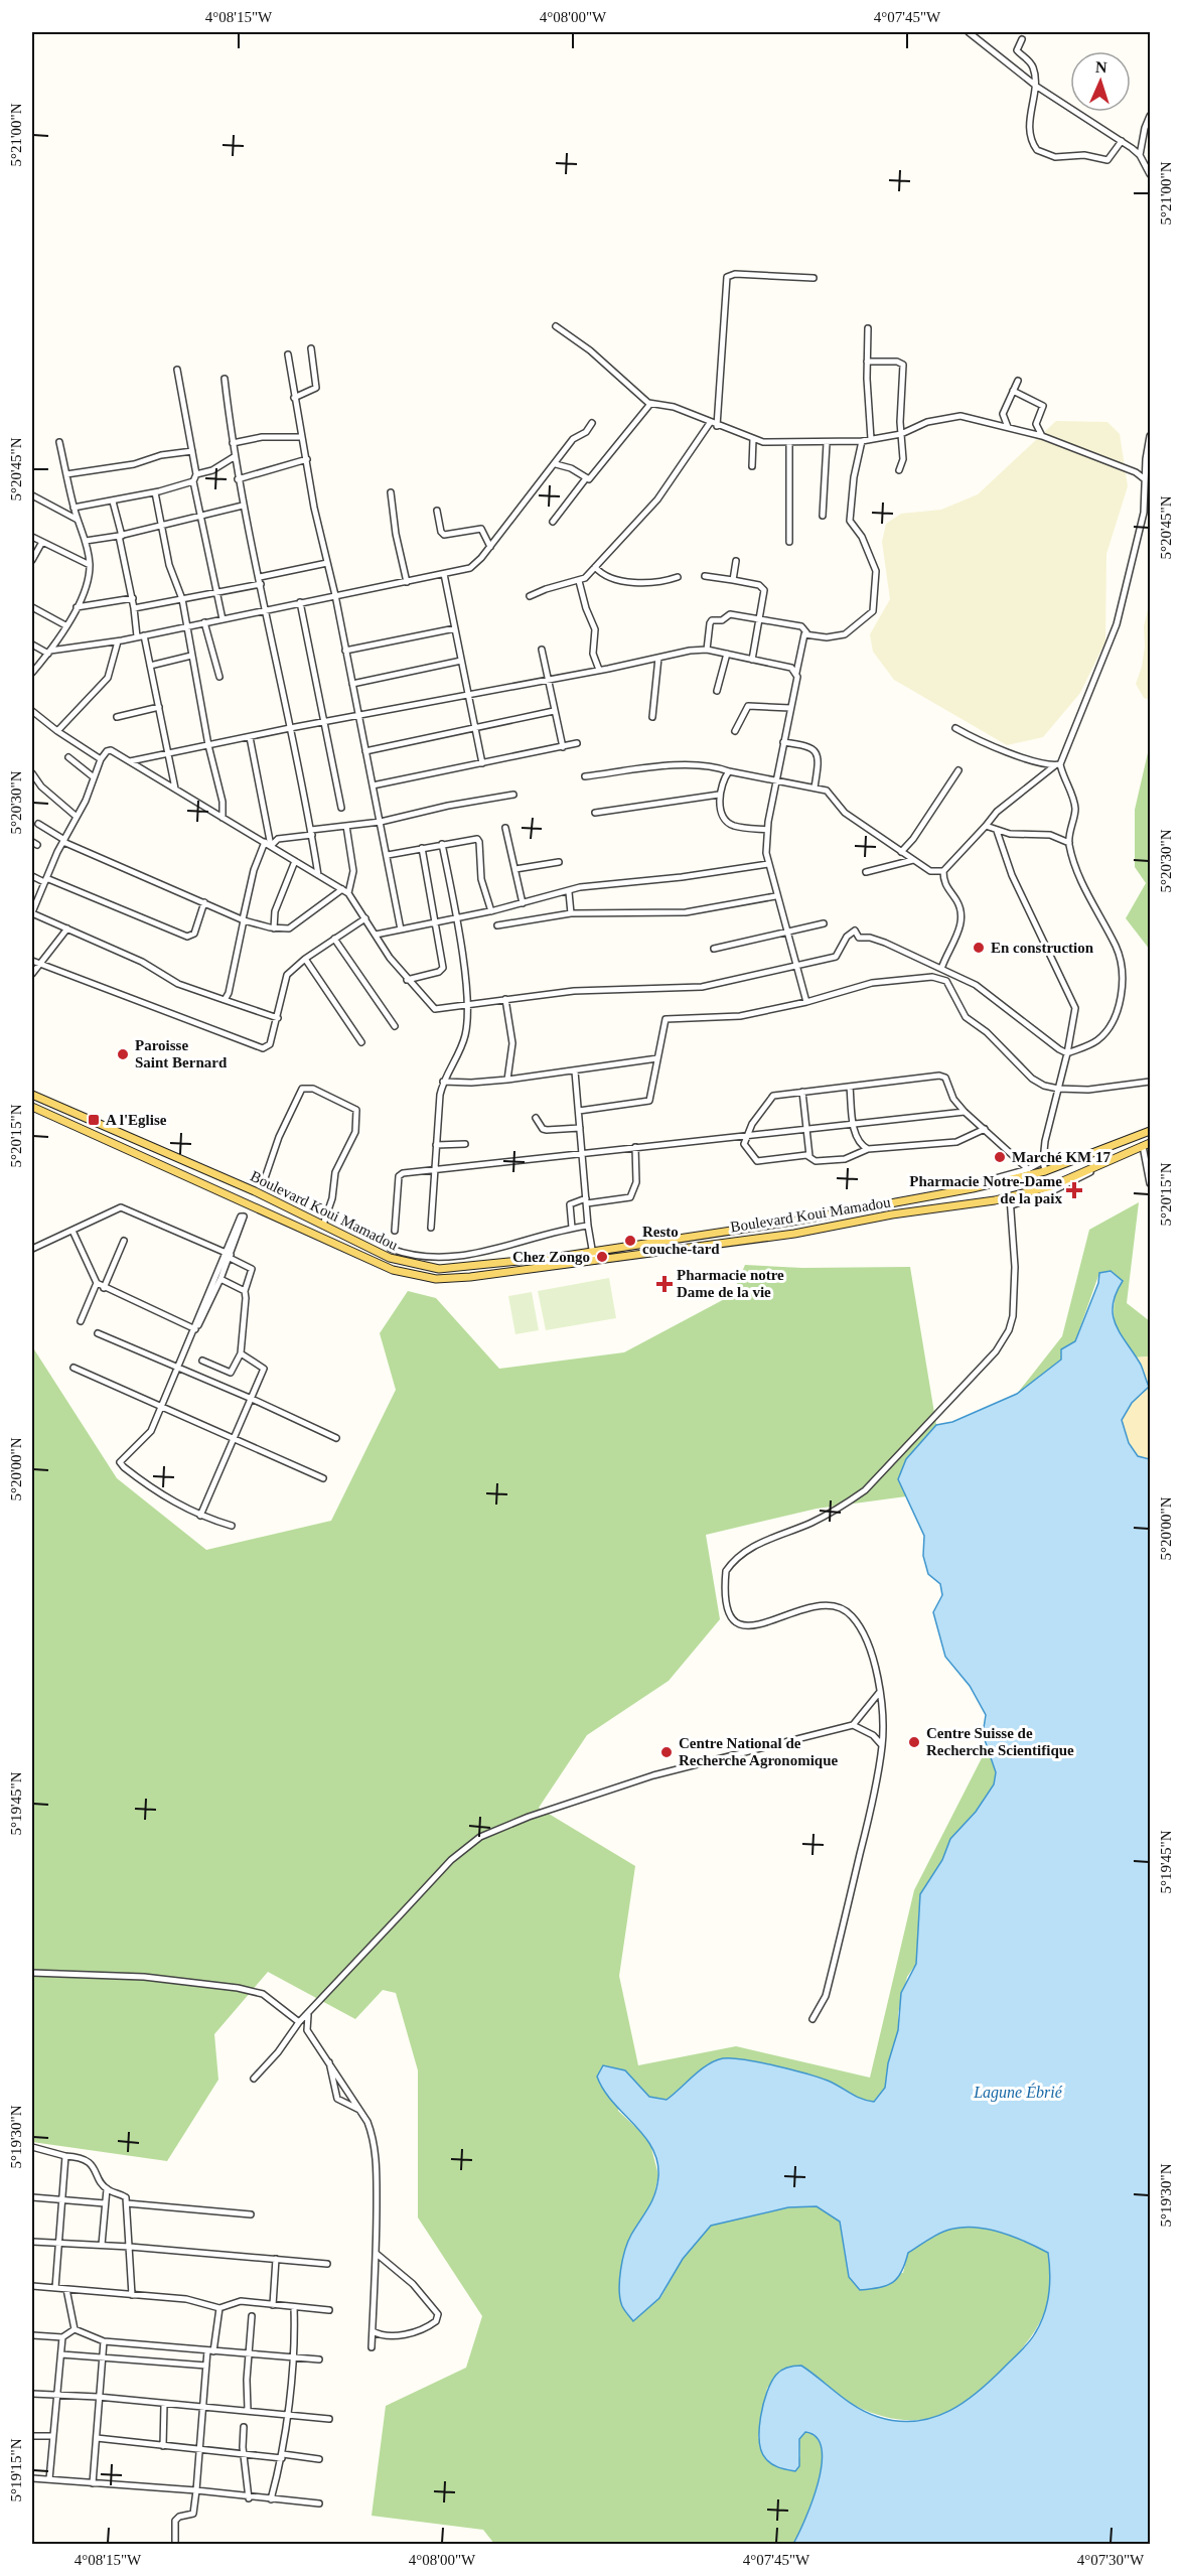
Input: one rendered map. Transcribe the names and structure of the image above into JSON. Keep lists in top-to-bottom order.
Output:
{
  "streets": {
    "main road": ["Boulevard Koui Mamadou"]
  },
  "water": ["Lagune Ébrié"],
  "places": {
    "other": [
      "En construction",
      "Paroisse Saint Bernard",
      "Marché KM 17",
      "Resto couche-tard",
      "Chez Zongo",
      "Centre Suisse de Recherche Scientifique",
      "Centre National de Recherche Agronomique"
    ],
    "transit": ["A l'Eglise"],
    "health": ["Pharmacie Notre-Dame de la paix", "Pharmacie notre Dame de la vie"]
  },
  "north": "top",
  "coordinates": [
    "4°08'15\"W",
    "4°08'00\"W",
    "4°07'45\"W",
    "5°21'00\"N",
    "5°20'45\"N",
    "5°20'30\"N",
    "5°20'15\"N",
    "5°20'00\"N",
    "5°19'45\"N",
    "5°19'30\"N",
    "5°19'15\"N",
    "4°07'30\"W"
  ]
}
